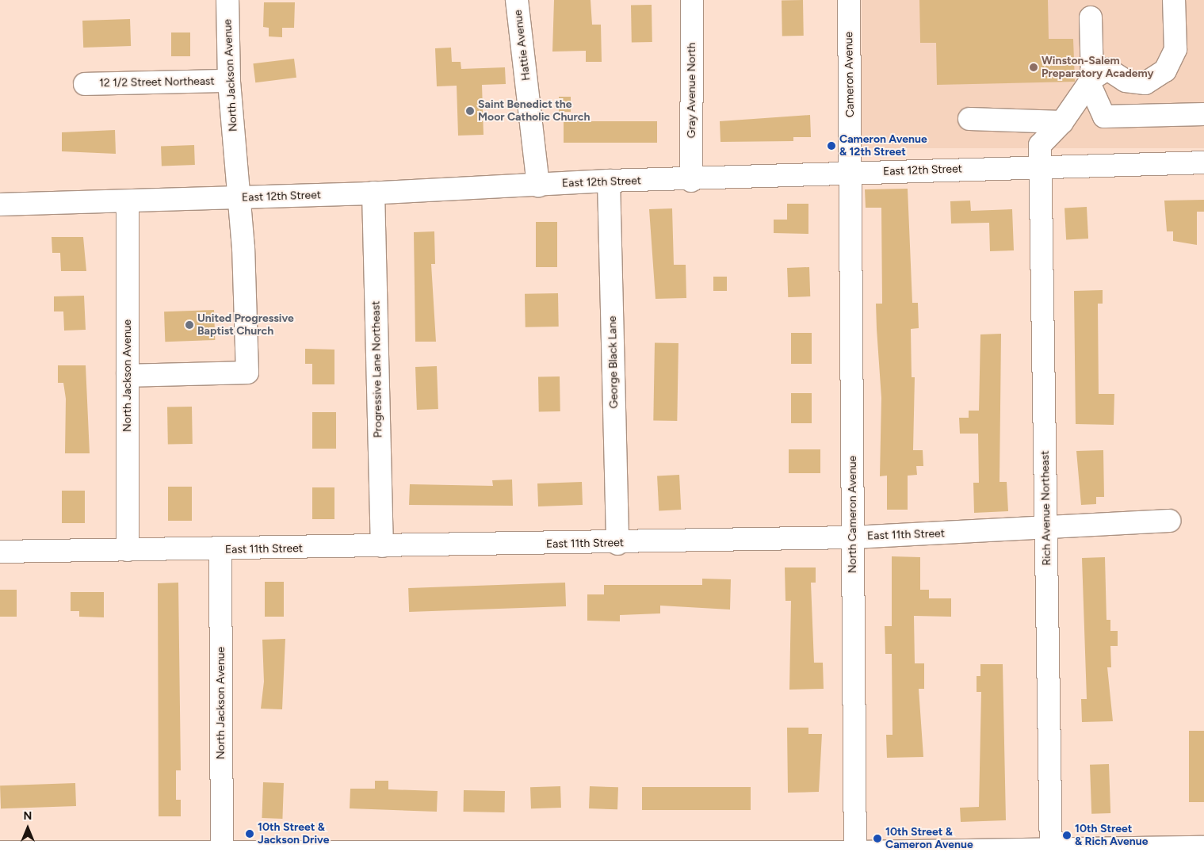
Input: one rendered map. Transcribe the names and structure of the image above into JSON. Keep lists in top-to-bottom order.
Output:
{
  "streets": {
    "street": [
      "Hattie Avenue",
      "Cameron Avenue",
      "North Jackson Avenue",
      "12 1/2 Street Northeast",
      "Gray Avenue North",
      "East 12th Street",
      "George Black Lane",
      "Progressive Lane Northeast",
      "Rich Avenue Northeast",
      "North Cameron Avenue",
      "East 11th Street"
    ]
  },
  "crossings": [
    ["Hattie Avenue", "East 12th Street"],
    ["Cameron Avenue", "East 12th Street"],
    ["Cameron Avenue", "North Cameron Avenue"],
    ["North Jackson Avenue", "12 1/2 Street Northeast"],
    ["North Jackson Avenue", "East 12th Street"],
    ["North Jackson Avenue", "East 11th Street"],
    ["Gray Avenue North", "East 12th Street"],
    ["East 12th Street", "George Black Lane"],
    ["East 12th Street", "Progressive Lane Northeast"],
    ["East 12th Street", "Rich Avenue Northeast"],
    ["East 12th Street", "North Cameron Avenue"],
    ["George Black Lane", "East 11th Street"],
    ["Progressive Lane Northeast", "East 11th Street"],
    ["Rich Avenue Northeast", "East 11th Street"],
    ["North Cameron Avenue", "East 11th Street"]
  ],
  "places": [
    "Winston-Salem Preparatory Academy",
    "Saint Benedict the Moor Catholic Church",
    "Cameron Avenue & 12th Street",
    "United Progressive Baptist Church",
    "10th Street & Jackson Drive",
    "10th Street & Rich Avenue",
    "10th Street & Cameron Avenue"
  ],
  "north": "top"
}
